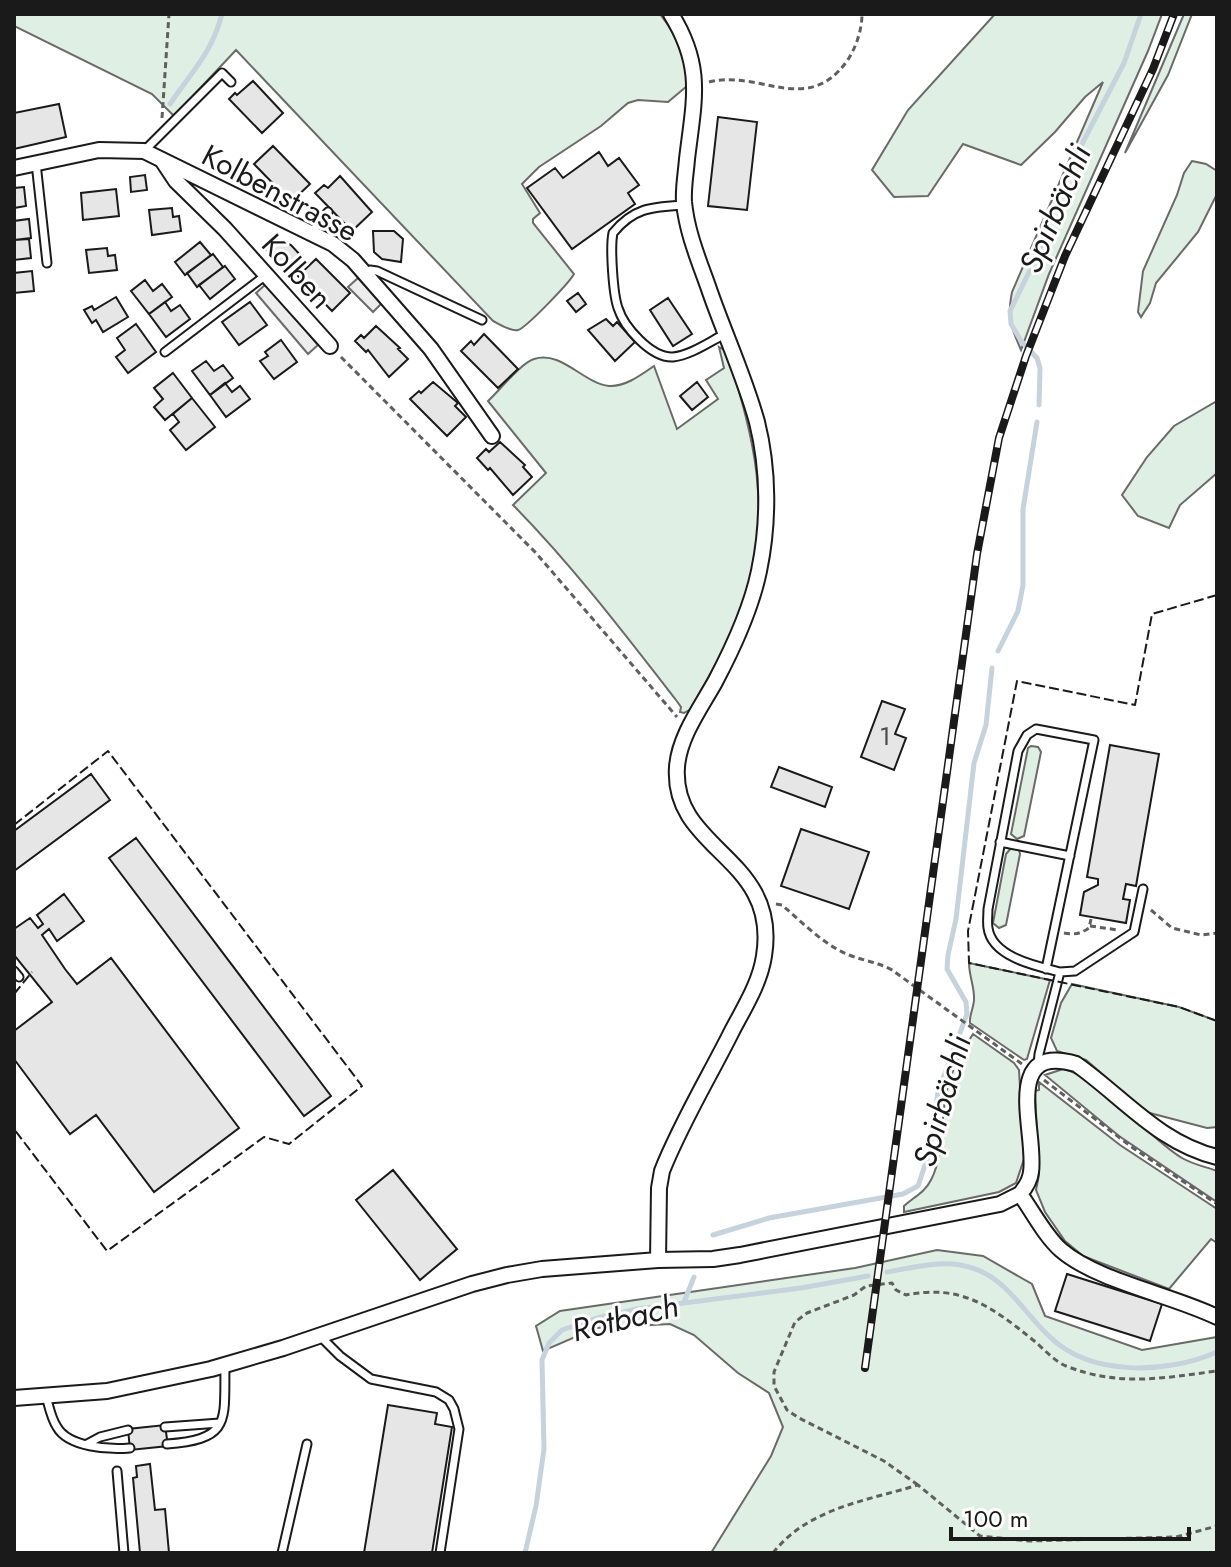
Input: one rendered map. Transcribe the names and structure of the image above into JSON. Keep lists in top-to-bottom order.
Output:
{
  "streets": {
    "street": ["Kolbenstrasse", "Kolben"]
  },
  "crossings": [
    ["Kolbenstrasse", "Kolben"]
  ],
  "water": ["Spirbächli", "Rotbach"],
  "house_numbers": ["1"],
  "scale_bar": "100 m"
}
